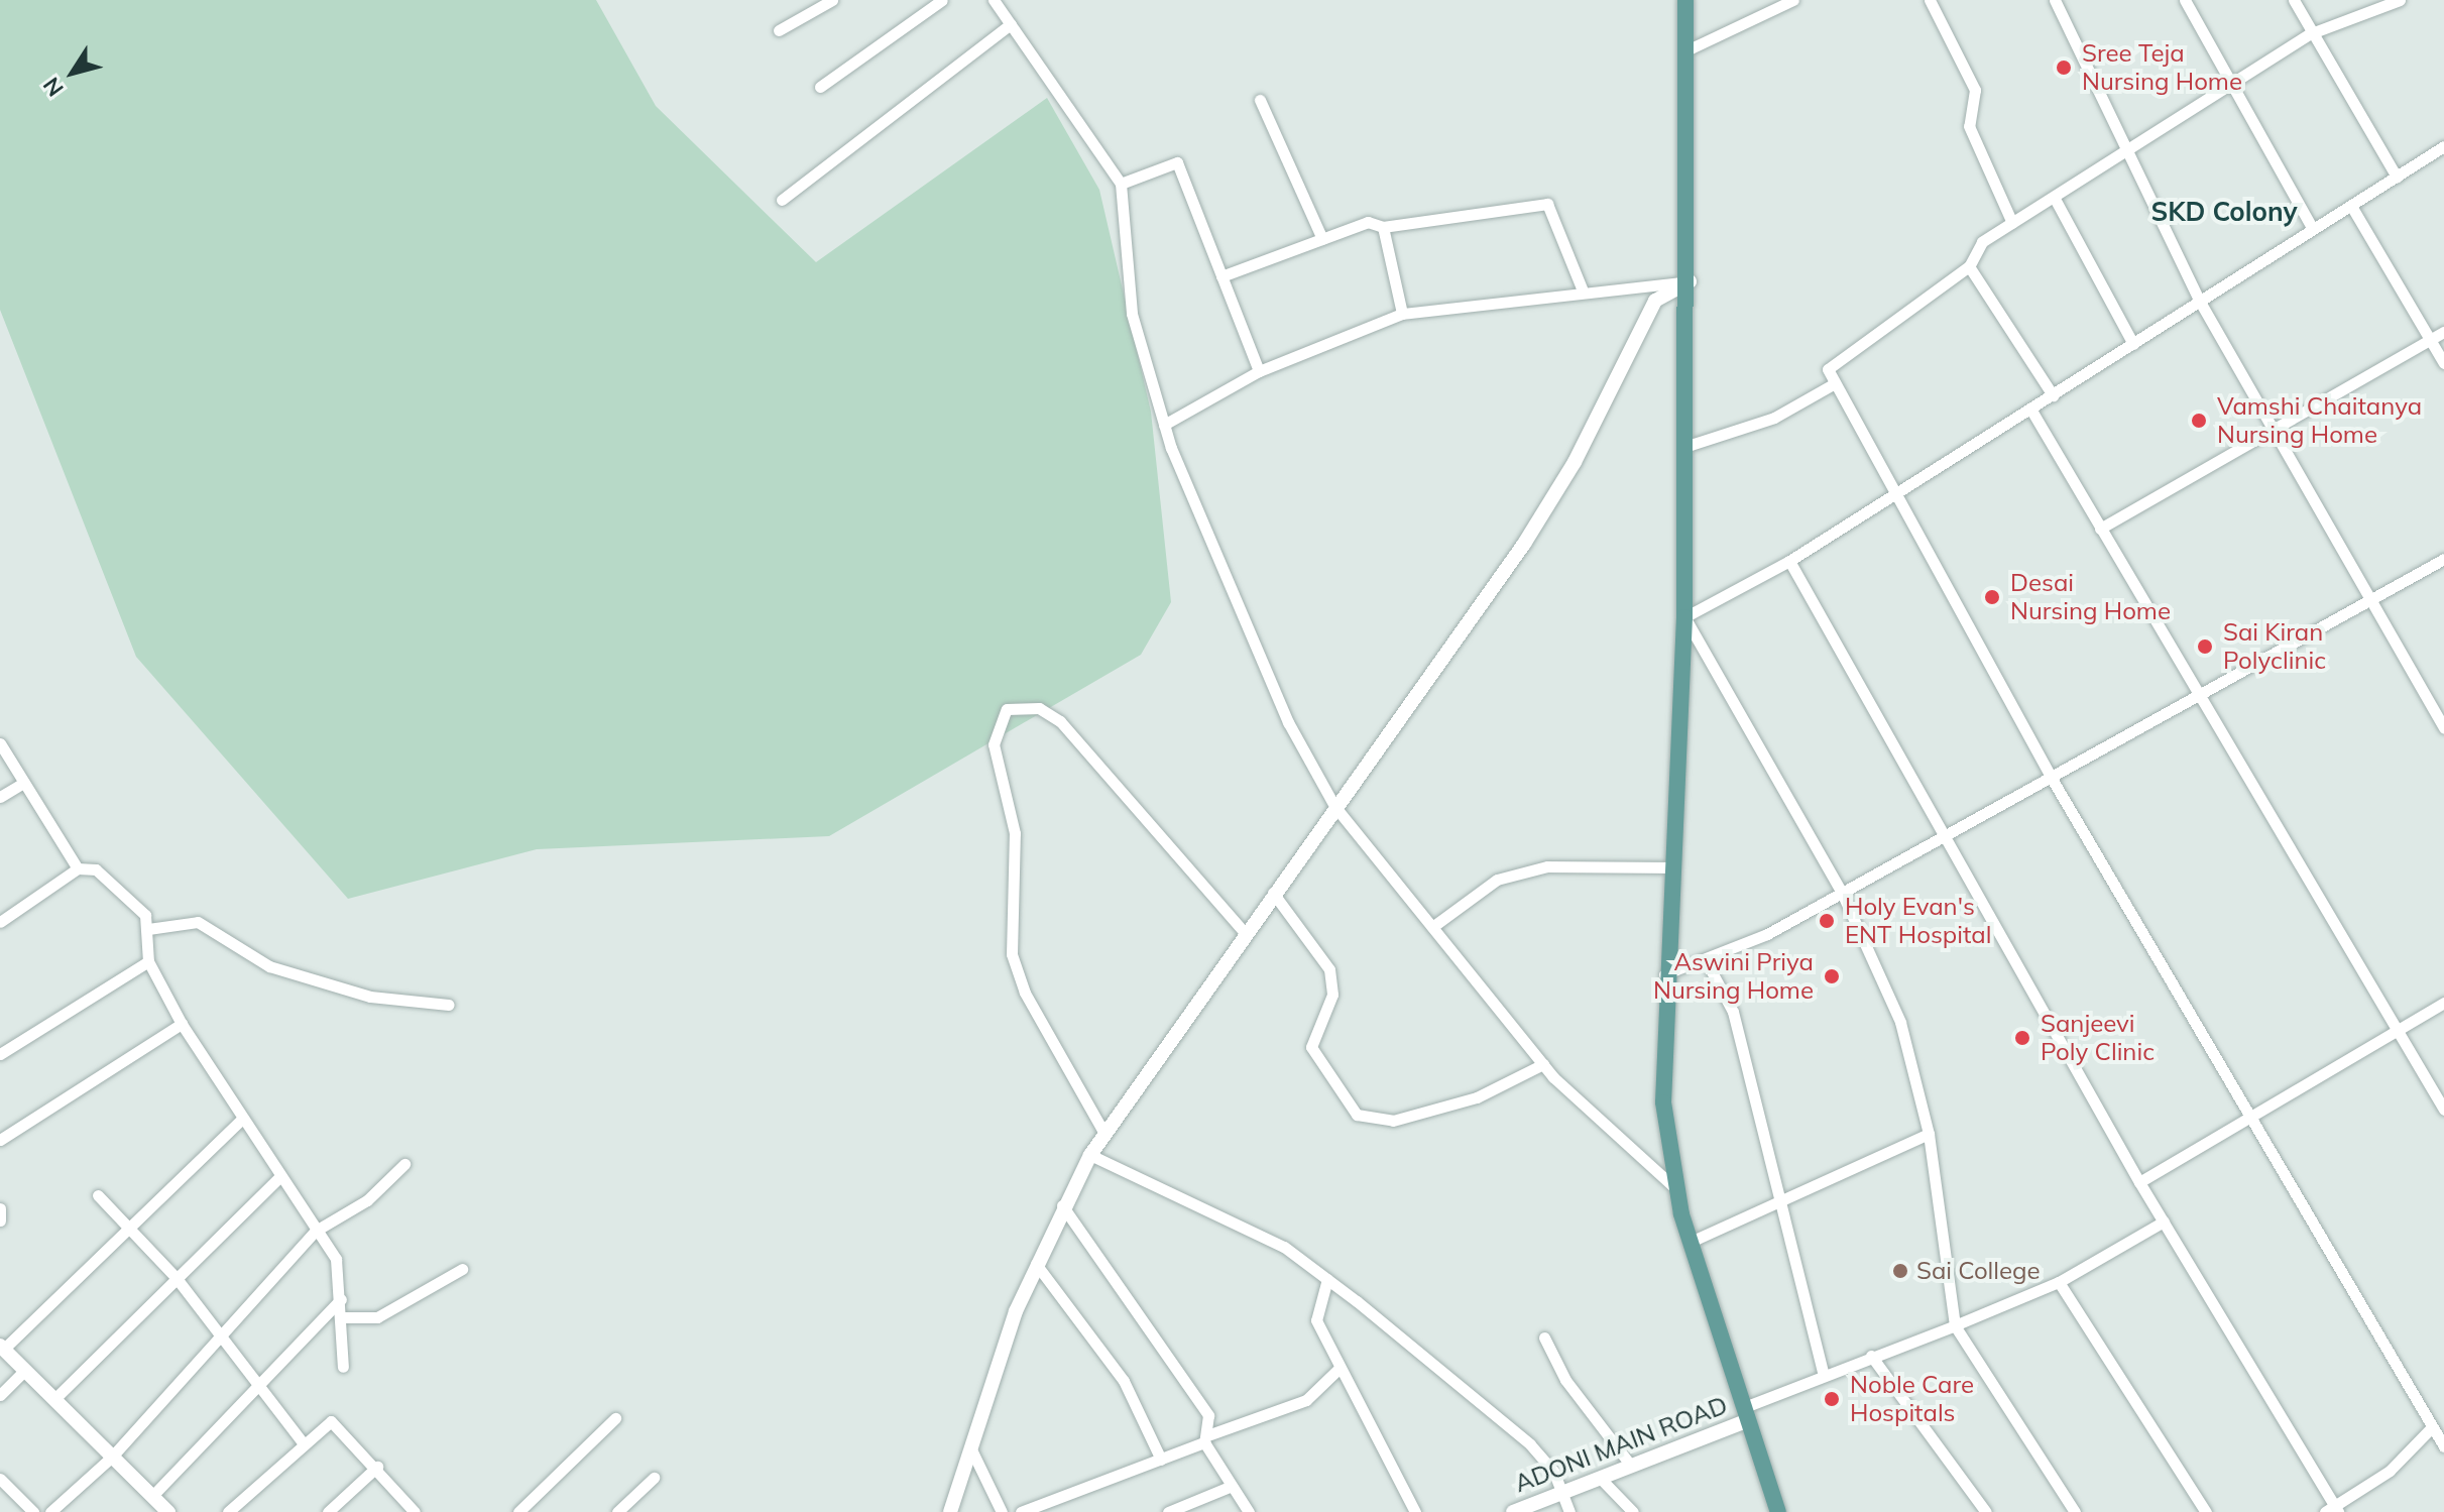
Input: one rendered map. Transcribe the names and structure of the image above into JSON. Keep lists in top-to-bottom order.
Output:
{
  "streets": {
    "main road": ["ADONI MAIN ROAD"]
  },
  "districts": ["SKD Colony"],
  "places": [
    "Sree Teja Nursing Home",
    "Vamshi Chaitanya Nursing Home",
    "Desai Nursing Home",
    "Sai Kiran Polyclinic",
    "Holy Evan's ENT Hospital",
    "Aswini Priya Nursing Home",
    "Sanjeevi Poly Clinic",
    "Sai College",
    "Noble Care Hospitals"
  ],
  "north": "bottom left"
}
